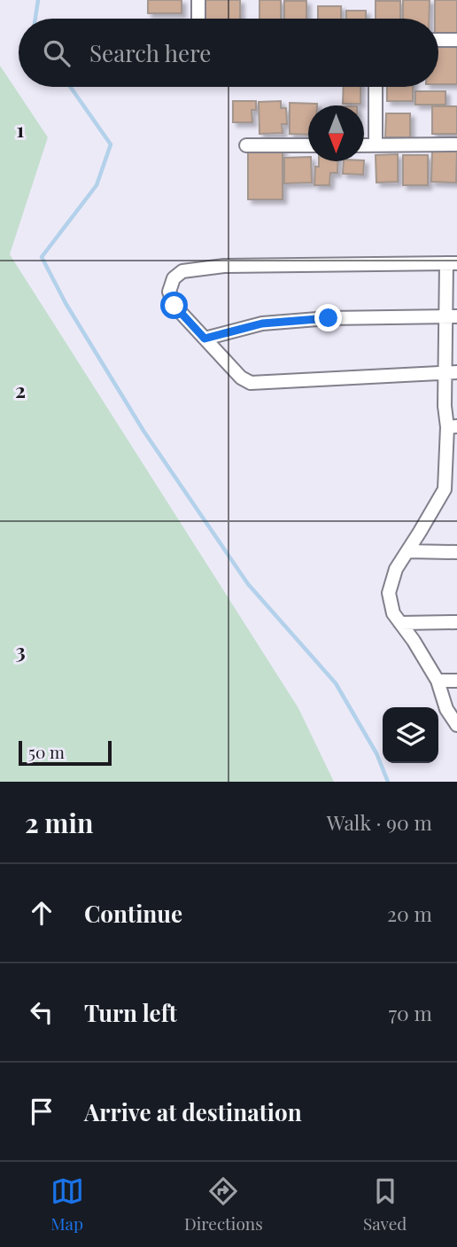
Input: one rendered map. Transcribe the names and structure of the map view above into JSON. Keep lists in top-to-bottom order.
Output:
{
  "scale_bar": "50 m",
  "north": "bottom",
  "page": {
    "search": "Search here",
    "scale": "50 m",
    "heading": ["2 min", "Walk · 90 m"],
    "list": [
      ["Continue", "20 m"],
      ["Turn left", "70 m"],
      "Arrive at destination"
    ],
    "nav": ["Map", "Directions", "Saved"]
  },
  "grid": {
    "rows": ["1", "2", "3"]
  }
}
